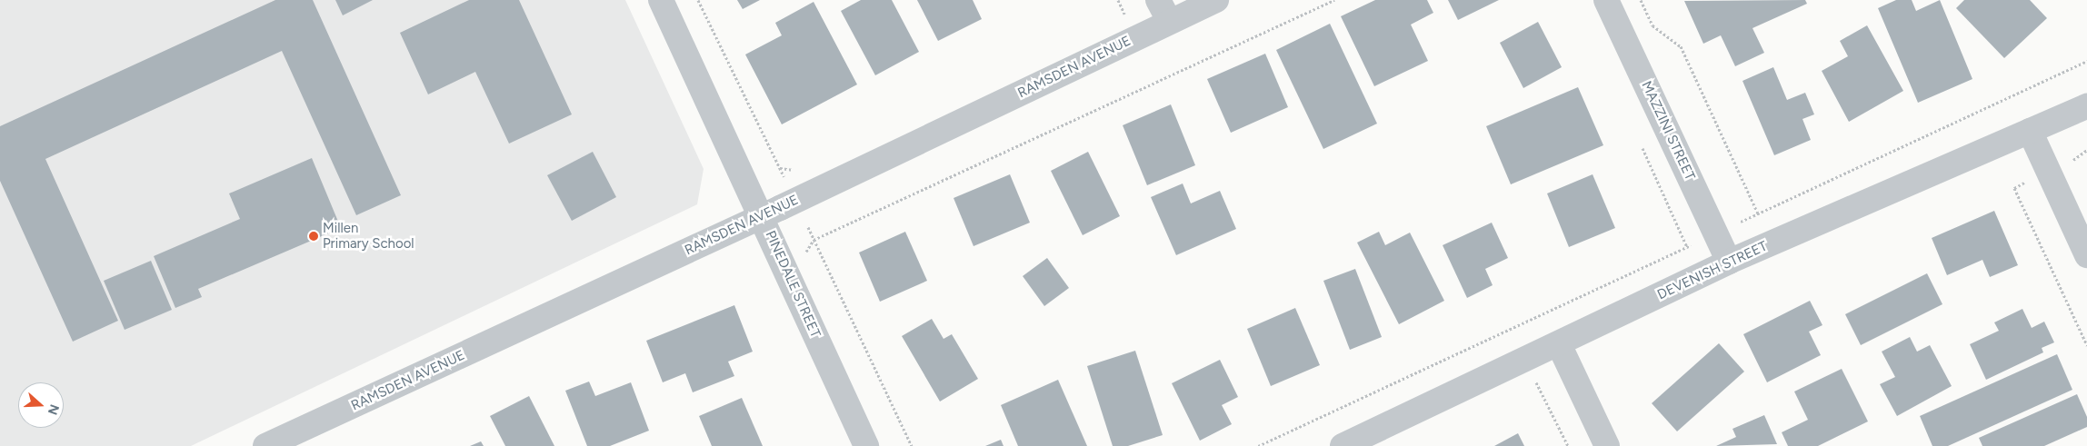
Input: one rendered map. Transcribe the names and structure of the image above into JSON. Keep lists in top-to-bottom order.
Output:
{
  "streets": {
    "street": [
      "RAMSDEN AVENUE",
      "MAZZINI STREET",
      "DEVENISH STREET",
      "PINEDALE STREET"
    ]
  },
  "crossings": [
    ["RAMSDEN AVENUE", "PINEDALE STREET"],
    ["MAZZINI STREET", "DEVENISH STREET"]
  ],
  "places": ["Millen Primary School"],
  "north": "right"
}
